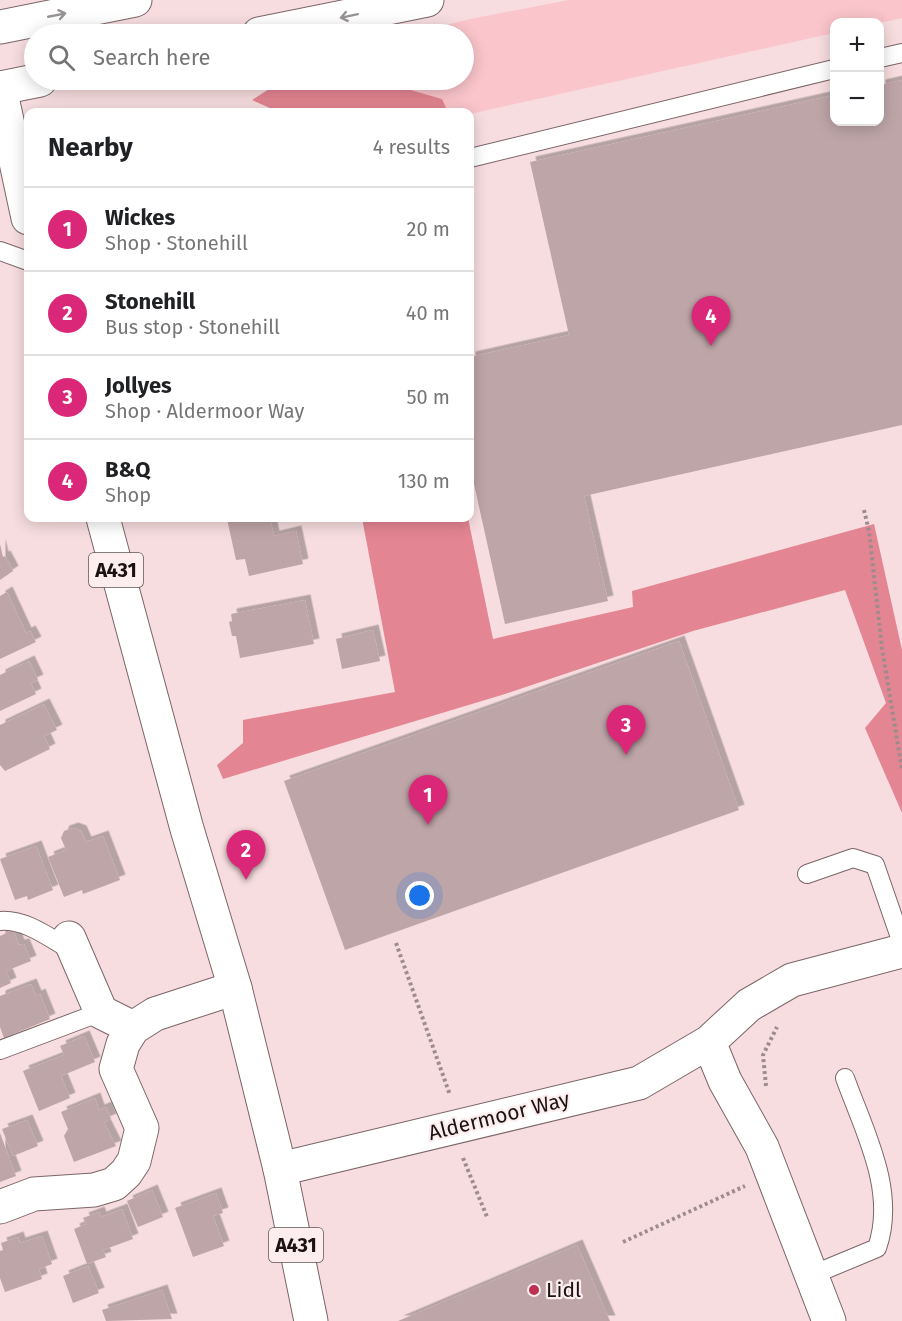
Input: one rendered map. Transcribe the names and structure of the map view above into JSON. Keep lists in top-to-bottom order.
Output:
{
  "streets": {
    "main road": ["A431", "Aldermoor Way"]
  },
  "crossings": [
    ["A431", "Aldermoor Way"]
  ],
  "places": ["Lidl"],
  "page": {
    "map_buttons": ["+", "−"],
    "search": "Search here",
    "heading": ["Nearby", "4 results"],
    "list": [
      {
        "mark": "1",
        "name": "Wickes",
        "note": "Shop · Stonehill",
        "value": "20 m"
      },
      {
        "mark": "2",
        "name": "Stonehill",
        "note": "Bus stop · Stonehill",
        "value": "40 m"
      },
      {
        "mark": "3",
        "name": "Jollyes",
        "note": "Shop · Aldermoor Way",
        "value": "50 m"
      },
      {
        "mark": "4",
        "name": "B&Q",
        "note": "Shop",
        "value": "130 m"
      }
    ],
    "pins": [
      "4",
      "3",
      "1",
      "2"
    ]
  }
}
